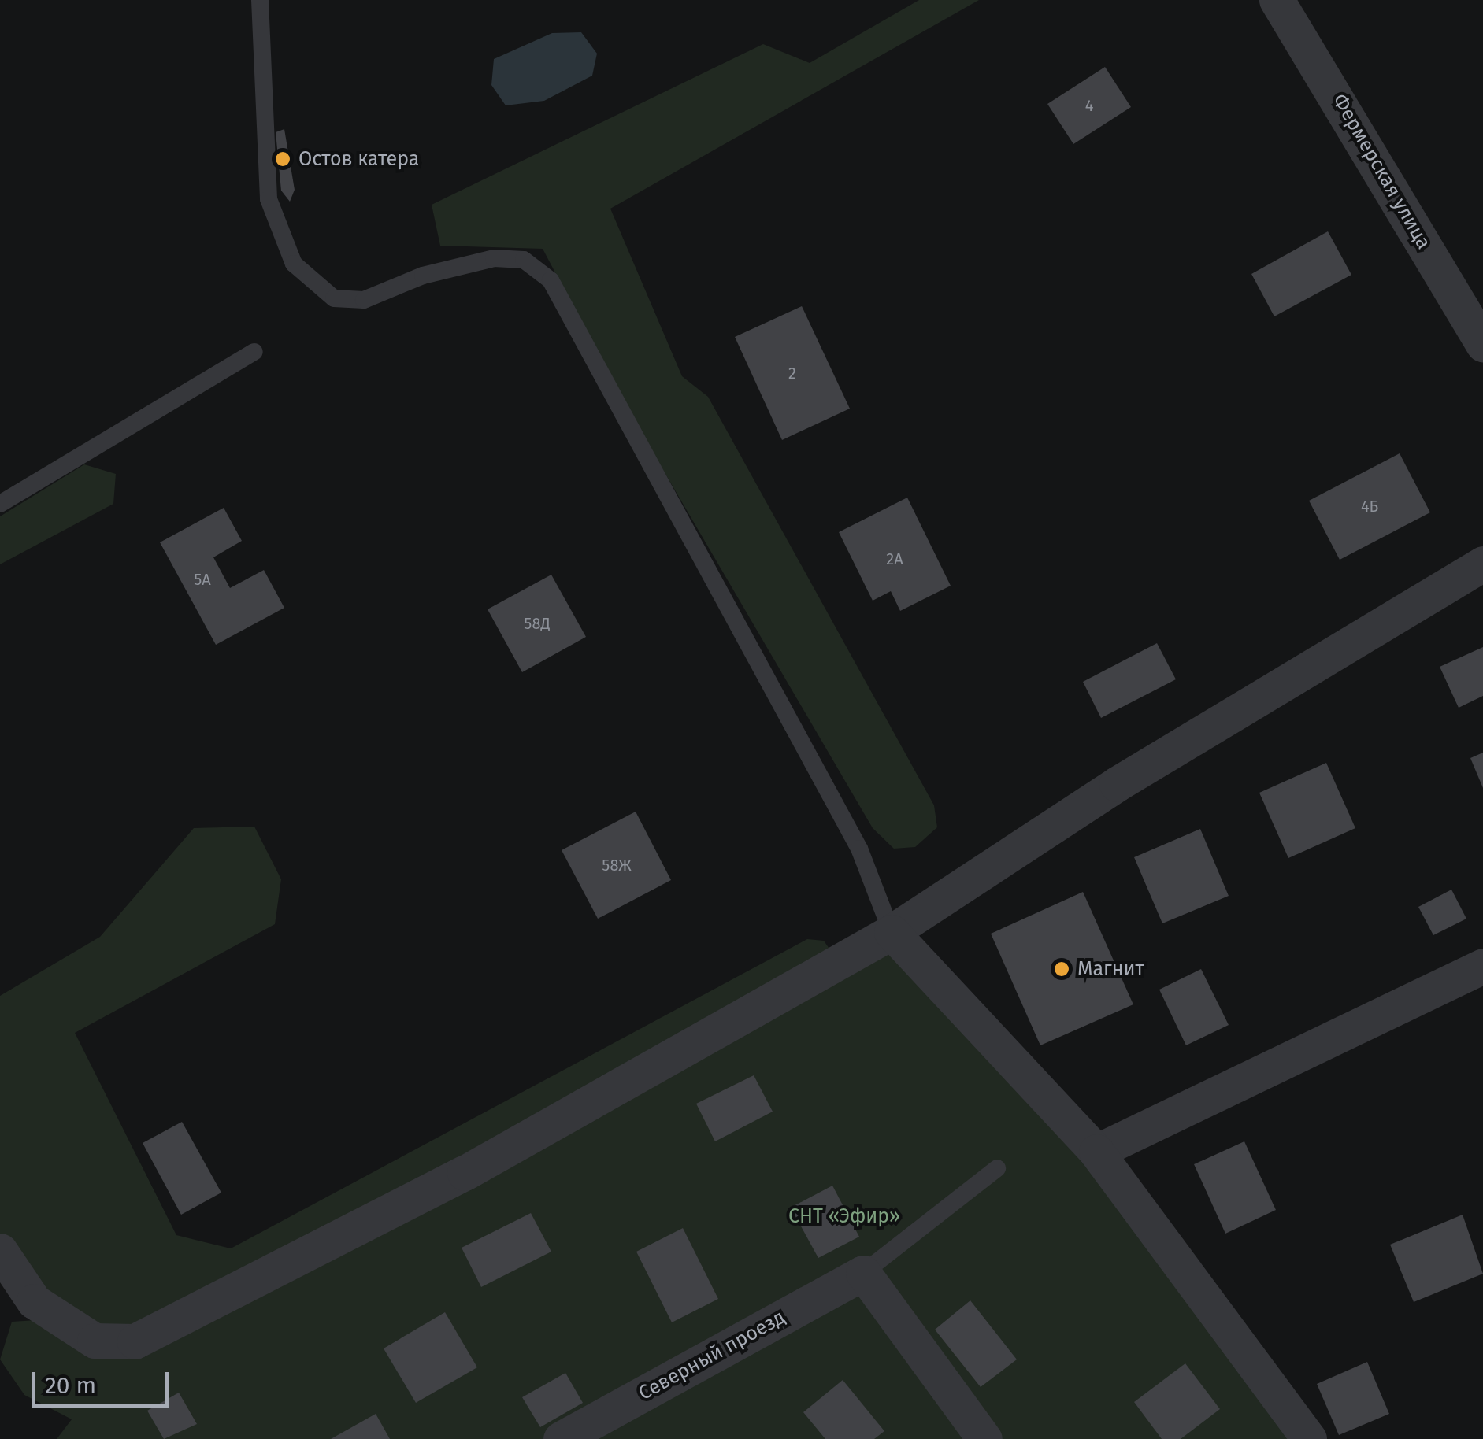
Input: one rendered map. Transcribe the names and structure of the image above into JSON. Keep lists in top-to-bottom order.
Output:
{
  "streets": {
    "street": ["Фермерская улица", "Северный проезд"]
  },
  "parks": ["СНТ «Эфир»"],
  "places": ["Остов катера", "Магнит"],
  "house_numbers": [
    "4",
    "2",
    "4Б",
    "2А",
    "5А",
    "58Д",
    "58Ж"
  ],
  "scale_bar": "20 m"
}
